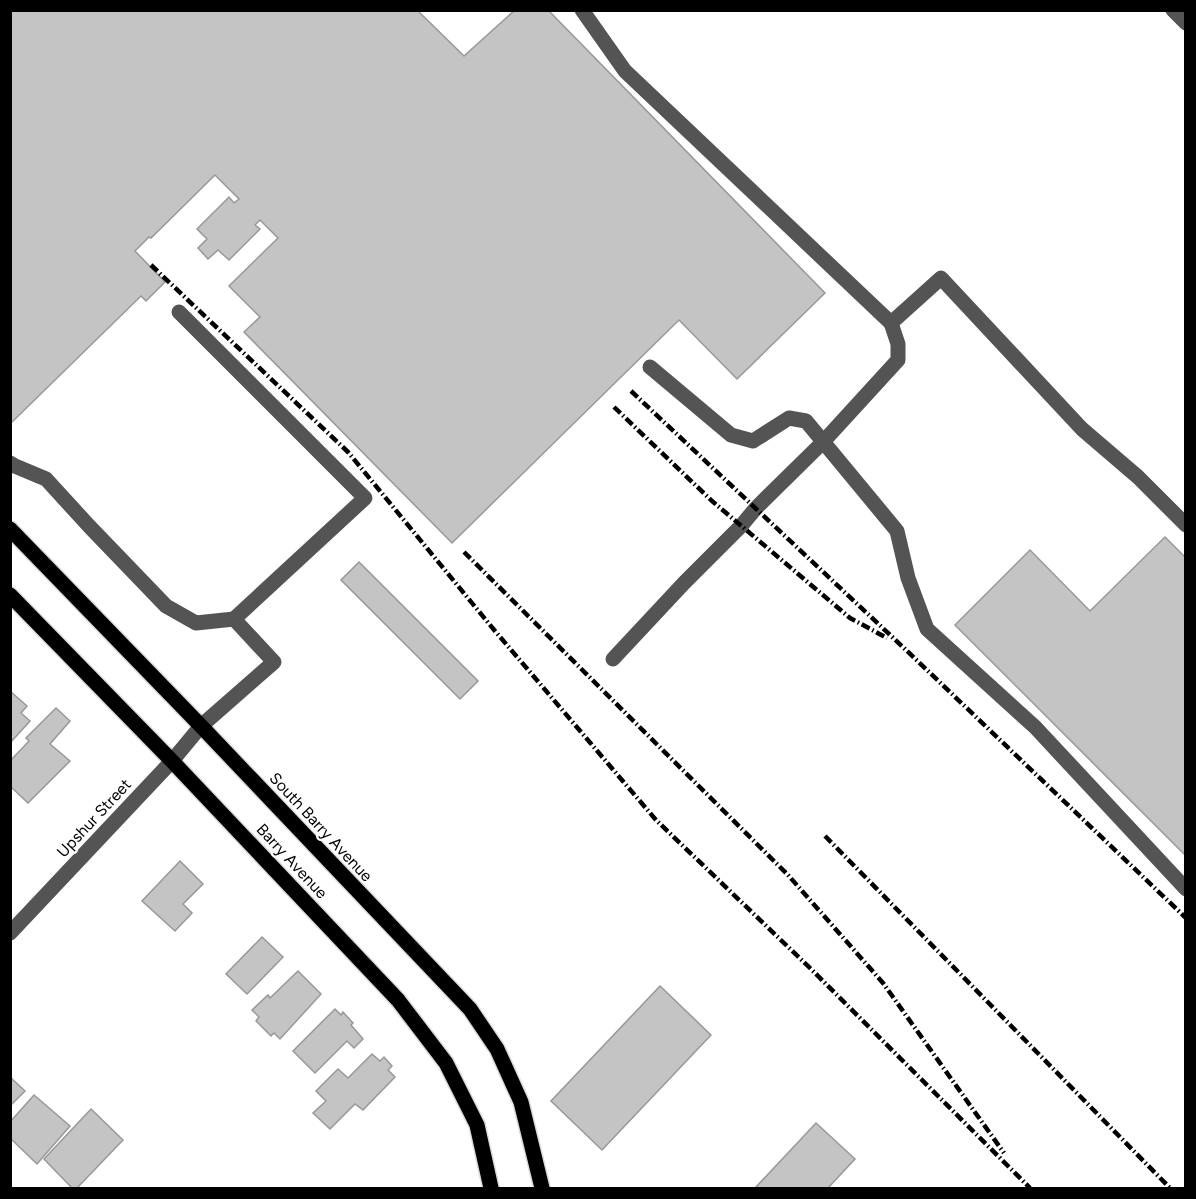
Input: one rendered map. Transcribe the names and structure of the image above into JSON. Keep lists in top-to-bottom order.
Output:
{
  "streets": {
    "main road": ["South Barry Avenue", "Barry Avenue"],
    "street": ["Upshur Street"]
  },
  "crossings": [
    ["Upshur Street", "South Barry Avenue"],
    ["Upshur Street", "Barry Avenue"]
  ]
}
